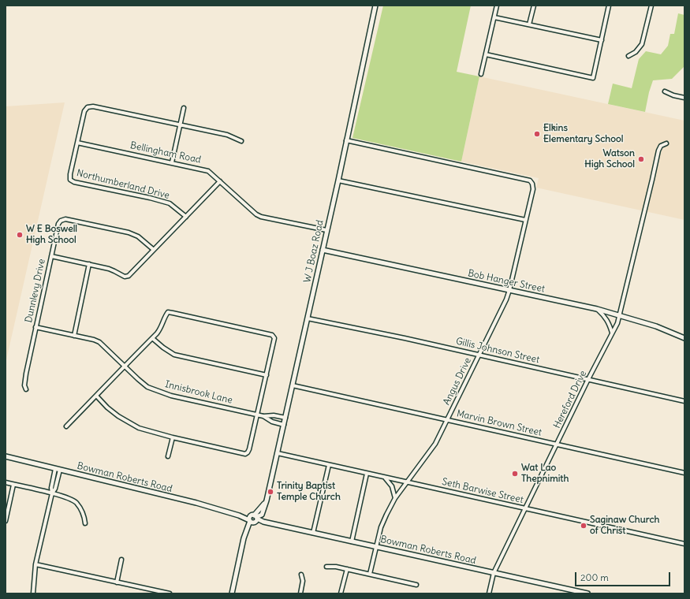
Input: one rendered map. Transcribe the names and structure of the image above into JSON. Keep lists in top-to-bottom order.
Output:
{
  "streets": {
    "street": [
      "Bellingham Road",
      "Northumberland Drive",
      "W J Boaz Road",
      "Bob Hanger Street",
      "Dunnlevy Drive",
      "Gillis Johnson Street",
      "Angus Drive",
      "Innisbrook Lane",
      "Hereford Drive",
      "Marvin Brown Street",
      "Bowman Roberts Road",
      "Seth Barwise Street"
    ]
  },
  "crossings": [
    ["Bellingham Road", "Northumberland Drive"],
    ["Bellingham Road", "W J Boaz Road"],
    ["W J Boaz Road", "Bob Hanger Street"],
    ["W J Boaz Road", "Gillis Johnson Street"],
    ["W J Boaz Road", "Angus Drive"],
    ["W J Boaz Road", "Innisbrook Lane"],
    ["W J Boaz Road", "Marvin Brown Street"],
    ["W J Boaz Road", "Bowman Roberts Road"],
    ["W J Boaz Road", "Seth Barwise Street"],
    ["Bob Hanger Street", "Angus Drive"],
    ["Bob Hanger Street", "Hereford Drive"],
    ["Dunnlevy Drive", "Innisbrook Lane"],
    ["Gillis Johnson Street", "Angus Drive"],
    ["Gillis Johnson Street", "Hereford Drive"],
    ["Angus Drive", "Marvin Brown Street"],
    ["Angus Drive", "Bowman Roberts Road"],
    ["Angus Drive", "Seth Barwise Street"],
    ["Hereford Drive", "Marvin Brown Street"],
    ["Hereford Drive", "Bowman Roberts Road"],
    ["Hereford Drive", "Seth Barwise Street"]
  ],
  "places": [
    "Elkins Elementary School",
    "Watson High School",
    "W E Boswell High School",
    "Wat Lao Thepnimith",
    "Trinity Baptist Temple Church",
    "Saginaw Church of Christ"
  ],
  "scale_bar": "200 m"
}
